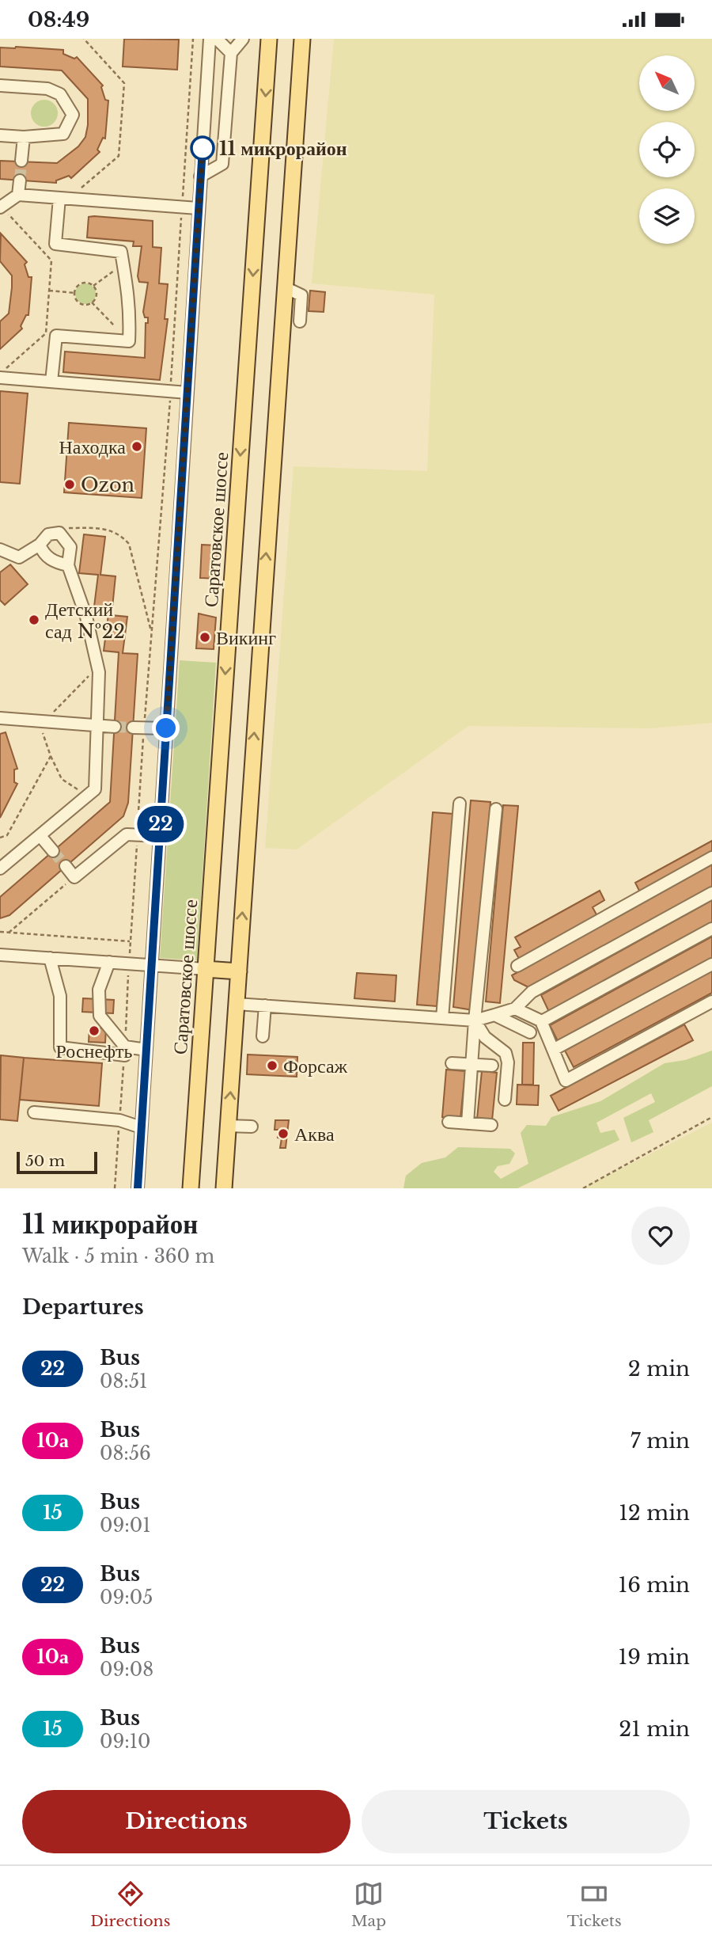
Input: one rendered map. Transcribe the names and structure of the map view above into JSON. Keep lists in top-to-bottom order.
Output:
{
  "streets": {
    "main road": ["Саратовское шоссе"]
  },
  "places": [
    "11 микрорайон",
    "Находка",
    "Ozon",
    "Детский сад №22",
    "Викинг",
    "Роснефть",
    "Форсаж",
    "Аква"
  ],
  "lines": ["bus line 22"],
  "scale_bar": "50 m",
  "north": "top left",
  "page": {
    "status": "08:49",
    "on_map": "22",
    "scale": "50 m",
    "heading": [
      ["11 микрорайон", "Walk · 5 min · 360 m"],
      "Departures"
    ],
    "list": [
      {
        "mark": "22",
        "name": "Bus",
        "note": "08:51",
        "value": "2 min"
      },
      {
        "mark": "10а",
        "name": "Bus",
        "note": "08:56",
        "value": "7 min"
      },
      {
        "mark": "15",
        "name": "Bus",
        "note": "09:01",
        "value": "12 min"
      },
      {
        "mark": "22",
        "name": "Bus",
        "note": "09:05",
        "value": "16 min"
      },
      {
        "mark": "10а",
        "name": "Bus",
        "note": "09:08",
        "value": "19 min"
      },
      {
        "mark": "15",
        "name": "Bus",
        "note": "09:10",
        "value": "21 min"
      }
    ],
    "buttons": ["Directions", "Tickets"],
    "tabs": ["Directions", "Map", "Tickets"]
  }
}
